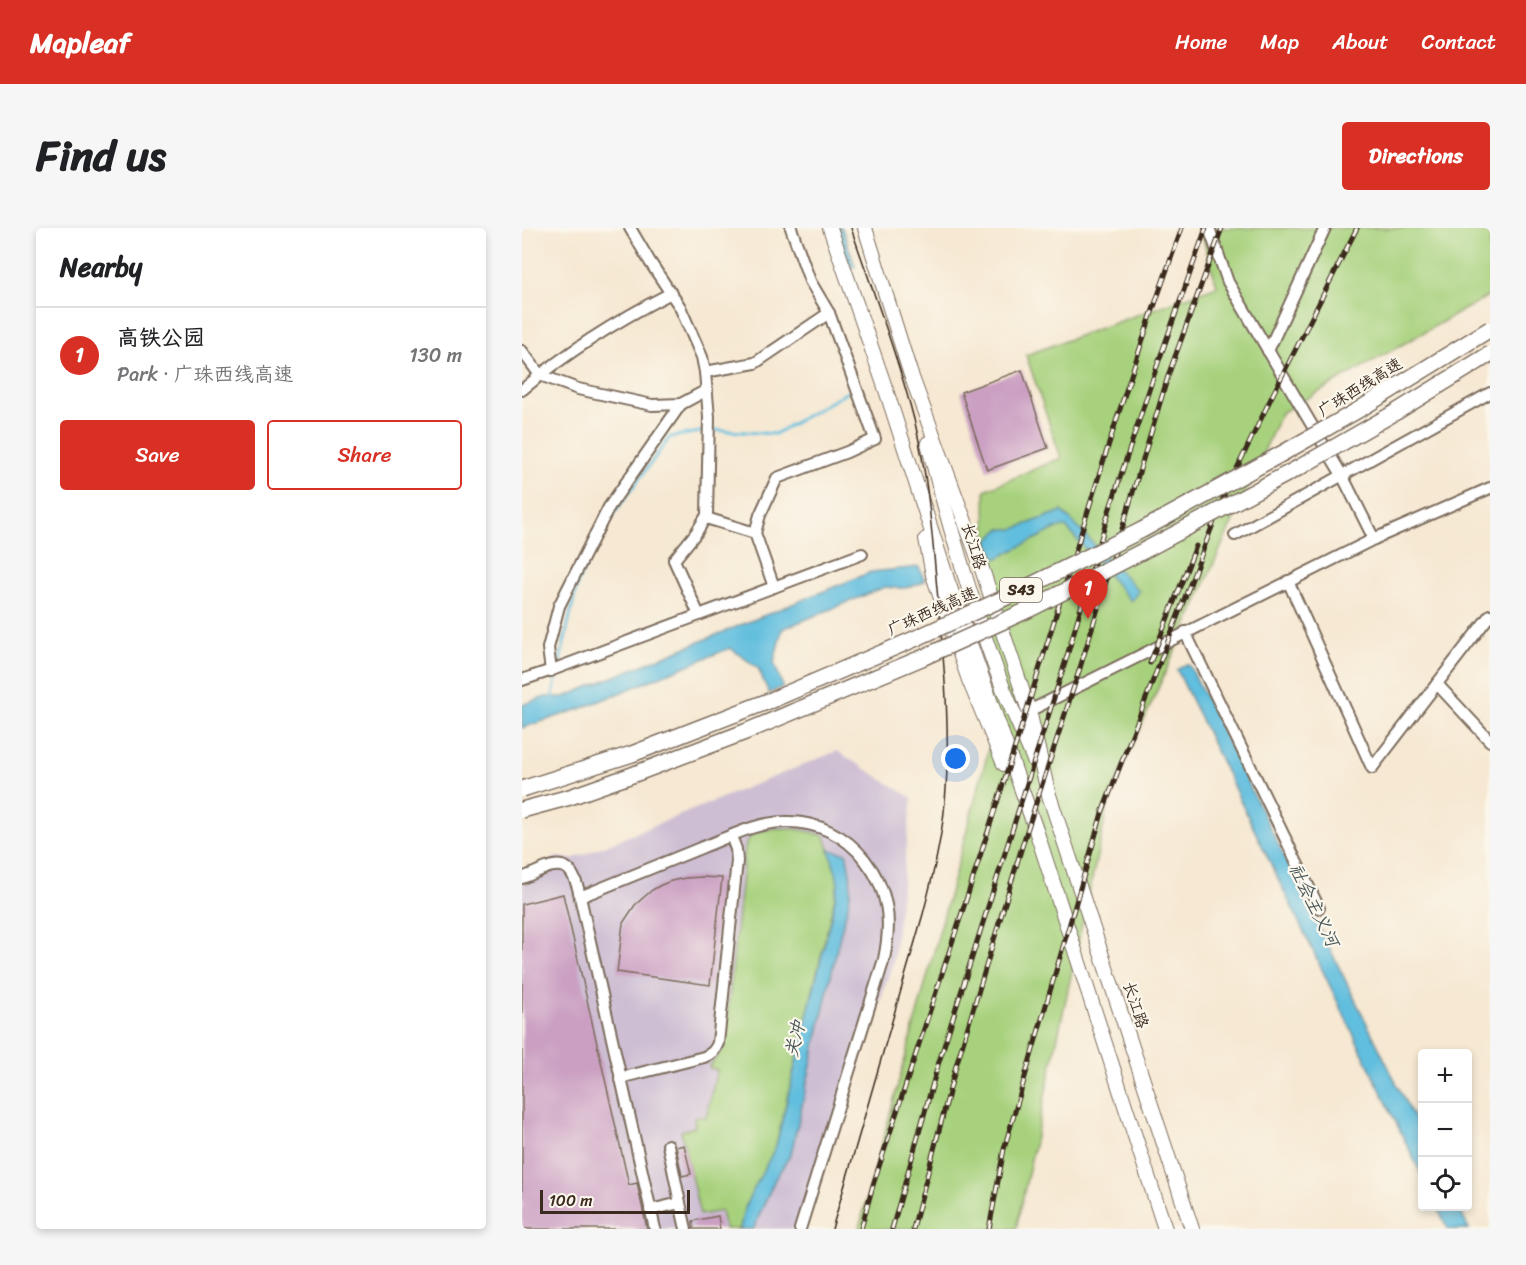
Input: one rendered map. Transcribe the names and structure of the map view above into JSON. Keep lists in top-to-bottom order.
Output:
{
  "streets": {
    "highway": ["广珠西线高速", "S43"],
    "main road": ["长江路"]
  },
  "water": ["社会主义河", "关冲"],
  "scale_bar": "100 m",
  "page": {
    "header": "Mapleaf",
    "nav": [
      "Home",
      "Map",
      "About",
      "Contact"
    ],
    "title": "Find us",
    "buttons": [
      "Directions",
      ["Save", "Share"]
    ],
    "heading": "Nearby",
    "list": [
      {
        "mark": "1",
        "name": "高铁公园",
        "note": "Park · 广珠西线高速",
        "value": "130 m"
      }
    ],
    "pins": "1",
    "map_buttons": ["+", "−"],
    "scale": "100 m"
  }
}
